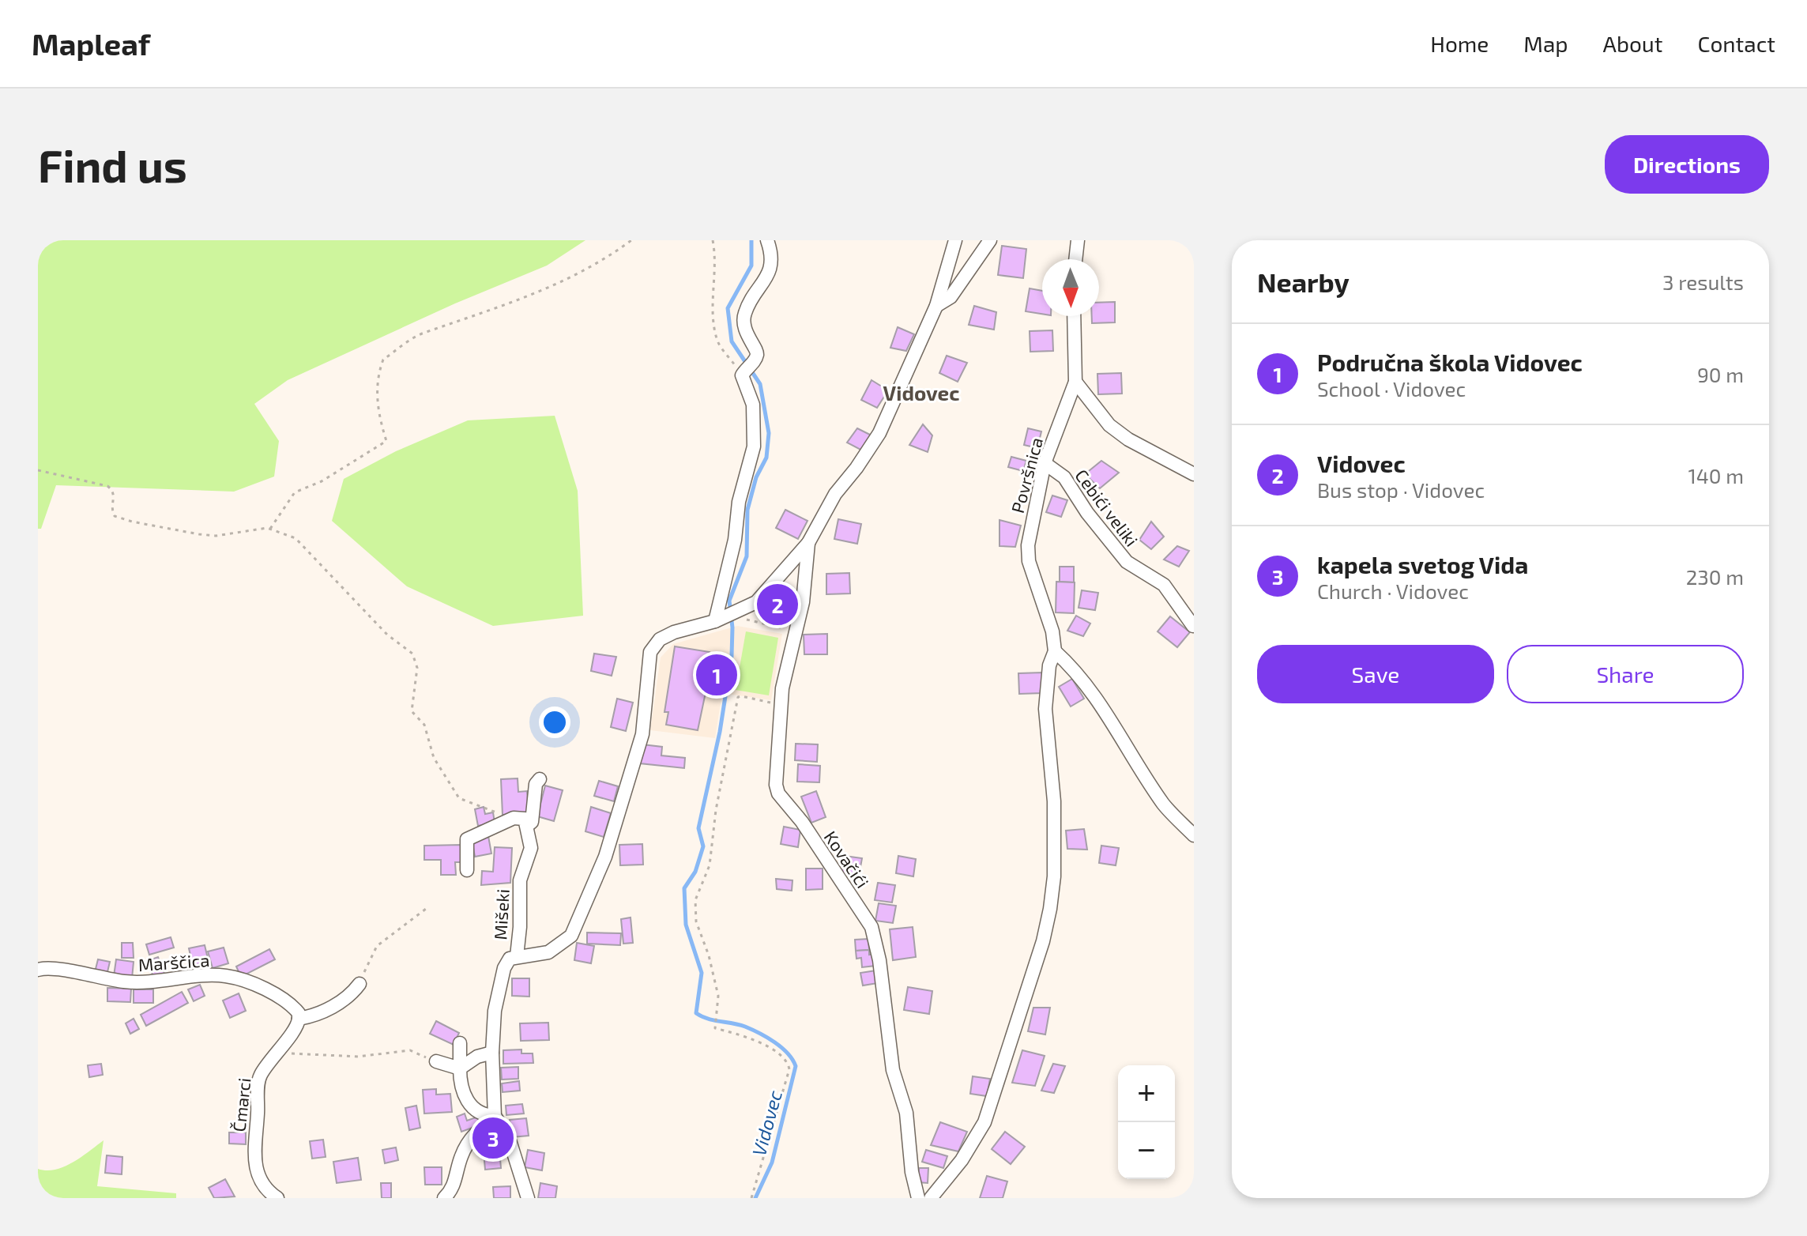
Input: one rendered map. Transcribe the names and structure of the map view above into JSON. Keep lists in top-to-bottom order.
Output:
{
  "streets": {
    "street": [
      "Površnica",
      "Cebići veliki",
      "Kovačići",
      "Mišeki",
      "Marščica",
      "Čmarci"
    ]
  },
  "crossings": [
    ["Površnica", "Cebići veliki"],
    ["Marščica", "Čmarci"]
  ],
  "districts": ["Vidovec"],
  "water": ["Vidovec"],
  "north": "bottom",
  "page": {
    "header": "Mapleaf",
    "nav": [
      "Home",
      "Map",
      "About",
      "Contact"
    ],
    "buttons": [
      "Directions",
      ["Save", "Share"]
    ],
    "title": "Find us",
    "heading": ["Nearby", "3 results"],
    "list": [
      {
        "mark": "1",
        "name": "Područna škola Vidovec",
        "note": "School · Vidovec",
        "value": "90 m"
      },
      {
        "mark": "2",
        "name": "Vidovec",
        "note": "Bus stop · Vidovec",
        "value": "140 m"
      },
      {
        "mark": "3",
        "name": "kapela svetog Vida",
        "note": "Church · Vidovec",
        "value": "230 m"
      }
    ],
    "pins": ["2", "1", "3"],
    "map_buttons": ["+", "−"]
  }
}
